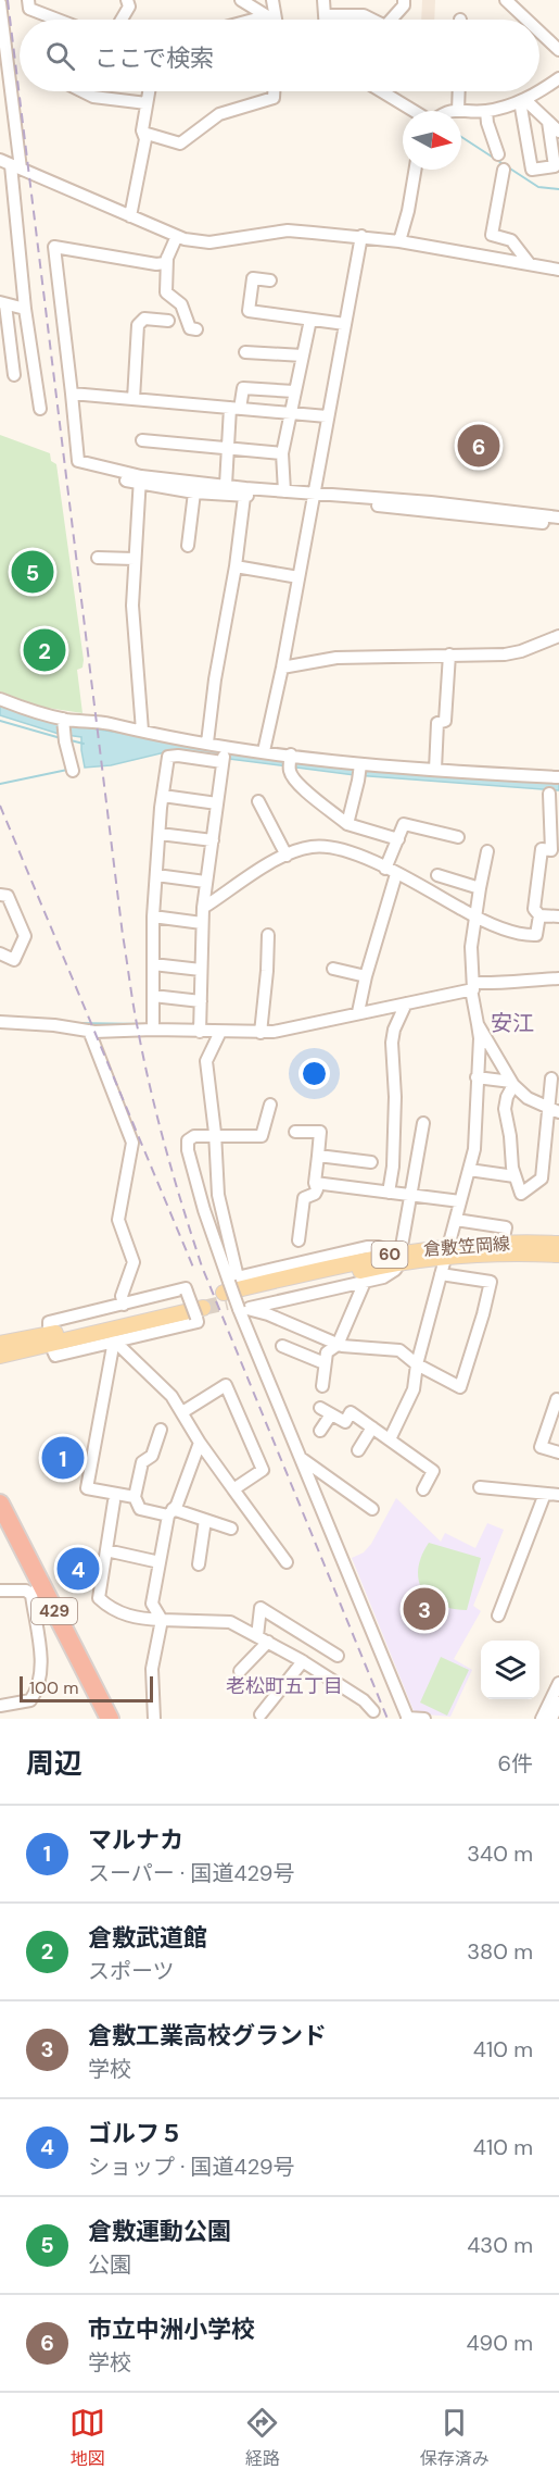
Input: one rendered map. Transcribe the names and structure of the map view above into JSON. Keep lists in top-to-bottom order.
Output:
{
  "streets": {
    "highway": ["429"],
    "main road": ["倉敷笠岡線", "60"]
  },
  "districts": ["安江", "老松町五丁目"],
  "scale_bar": "100 m",
  "north": "right",
  "page": {
    "search": "ここで検索",
    "pins": [
      "6",
      "5",
      "2",
      "1",
      "4",
      "3"
    ],
    "scale": "100 m",
    "heading": ["周辺", "6件"],
    "list": [
      {
        "mark": "1",
        "name": "マルナカ",
        "note": "スーパー · 国道429号",
        "value": "340 m"
      },
      {
        "mark": "2",
        "name": "倉敷武道館",
        "note": "スポーツ",
        "value": "380 m"
      },
      {
        "mark": "3",
        "name": "倉敷工業高校グランド",
        "note": "学校",
        "value": "410 m"
      },
      {
        "mark": "4",
        "name": "ゴルフ５",
        "note": "ショップ · 国道429号",
        "value": "410 m"
      },
      {
        "mark": "5",
        "name": "倉敷運動公園",
        "note": "公園",
        "value": "430 m"
      },
      {
        "mark": "6",
        "name": "市立中洲小学校",
        "note": "学校",
        "value": "490 m"
      }
    ],
    "nav": ["地図", "経路", "保存済み"]
  }
}
